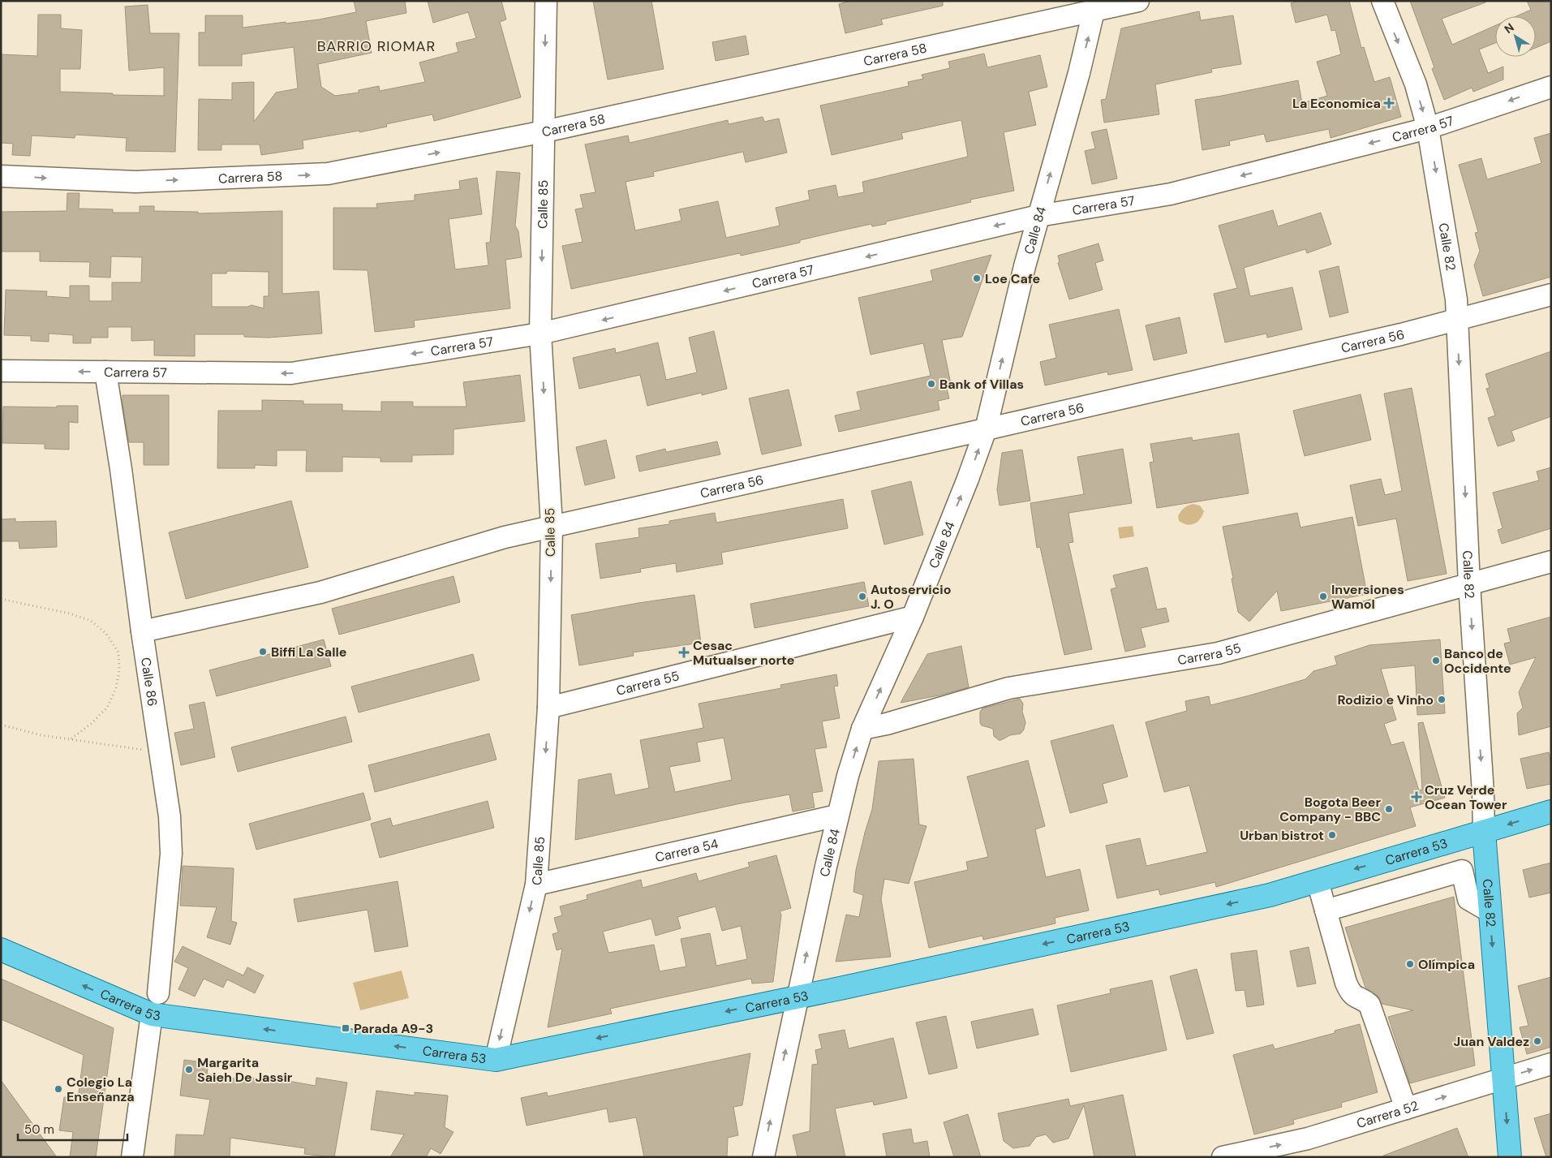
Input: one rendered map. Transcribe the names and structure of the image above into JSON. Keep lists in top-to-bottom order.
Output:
{
  "streets": {
    "main road": ["Calle 82", "Carrera 53"],
    "street": [
      "Carrera 58",
      "Carrera 57",
      "Calle 85",
      "Calle 84",
      "Carrera 56",
      "Carrera 55",
      "Calle 86",
      "Carrera 54",
      "Carrera 52"
    ]
  },
  "crossings": [
    ["Carrera 58", "Calle 85"],
    ["Carrera 58", "Calle 84"],
    ["Carrera 57", "Calle 85"],
    ["Carrera 57", "Calle 84"],
    ["Carrera 57", "Calle 82"],
    ["Carrera 57", "Calle 86"],
    ["Calle 85", "Carrera 56"],
    ["Calle 85", "Carrera 55"],
    ["Calle 85", "Carrera 54"],
    ["Calle 85", "Carrera 53"],
    ["Calle 84", "Carrera 56"],
    ["Calle 84", "Carrera 55"],
    ["Calle 84", "Carrera 54"],
    ["Calle 84", "Carrera 53"],
    ["Calle 82", "Carrera 56"],
    ["Calle 82", "Carrera 55"],
    ["Calle 82", "Carrera 53"],
    ["Calle 82", "Carrera 52"],
    ["Carrera 56", "Calle 86"]
  ],
  "one_way": [
    "Carrera 58",
    "Carrera 57",
    "Calle 85",
    "Calle 84",
    "Calle 82",
    "Carrera 53",
    "Carrera 52"
  ],
  "districts": ["BARRIO RIOMAR"],
  "places": {
    "health": ["La Economica", "Cesac Mutualser norte", "Cruz Verde Ocean Tower"],
    "other": [
      "Loe Cafe",
      "Bank of Villas",
      "Autoservicio J. O",
      "Inversiones Wamol",
      "Biffi La Salle",
      "Banco de Occidente",
      "Rodizio e Vinho",
      "Bogota Beer Company - BBC",
      "Urban bistrot",
      "Olímpica",
      "Juan Valdez",
      "Margarita Saieh De Jassir",
      "Colegio La Enseñanza"
    ],
    "transit": ["Parada A9-3"]
  },
  "scale_bar": "50 m",
  "north": "top left"
}
